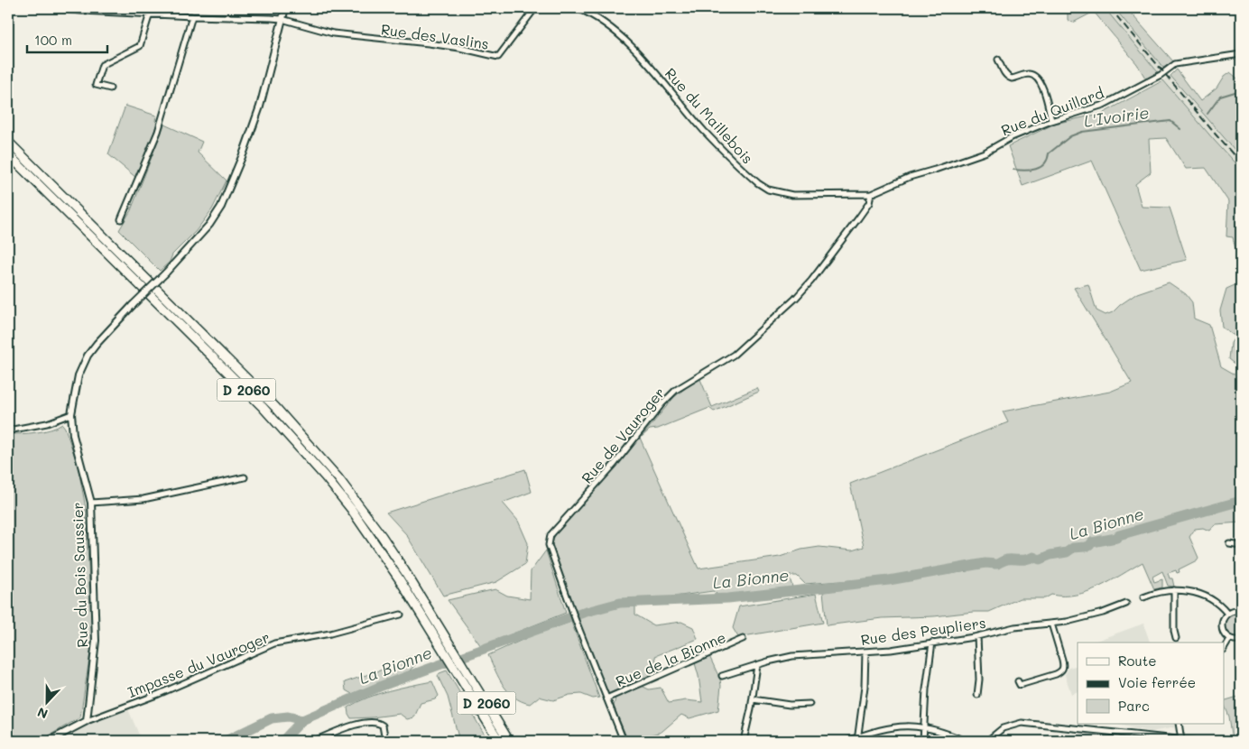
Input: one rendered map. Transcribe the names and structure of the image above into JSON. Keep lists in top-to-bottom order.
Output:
{
  "streets": {
    "highway": ["D 2060"],
    "street": [
      "Rue des Vaslins",
      "Rue du Quillard",
      "Rue du Maillebois",
      "Rue de Vauroger",
      "Rue du Bois Saussier",
      "Rue des Peupliers",
      "Rue de la Bionne",
      "Impasse du Vauroger"
    ]
  },
  "crossings": [
    ["Rue des Vaslins", "Rue du Bois Saussier"],
    ["Rue du Quillard", "Rue du Maillebois"],
    ["Rue du Quillard", "Rue de Vauroger"],
    ["Rue du Maillebois", "Rue de Vauroger"],
    ["Rue de Vauroger", "Rue de la Bionne"],
    ["Rue du Bois Saussier", "Impasse du Vauroger"]
  ],
  "water": ["L'Ivoirie", "La Bionne"],
  "legend": ["Route", "Voie ferrée", "Parc"],
  "scale_bar": "100 m",
  "north": "bottom"
}
